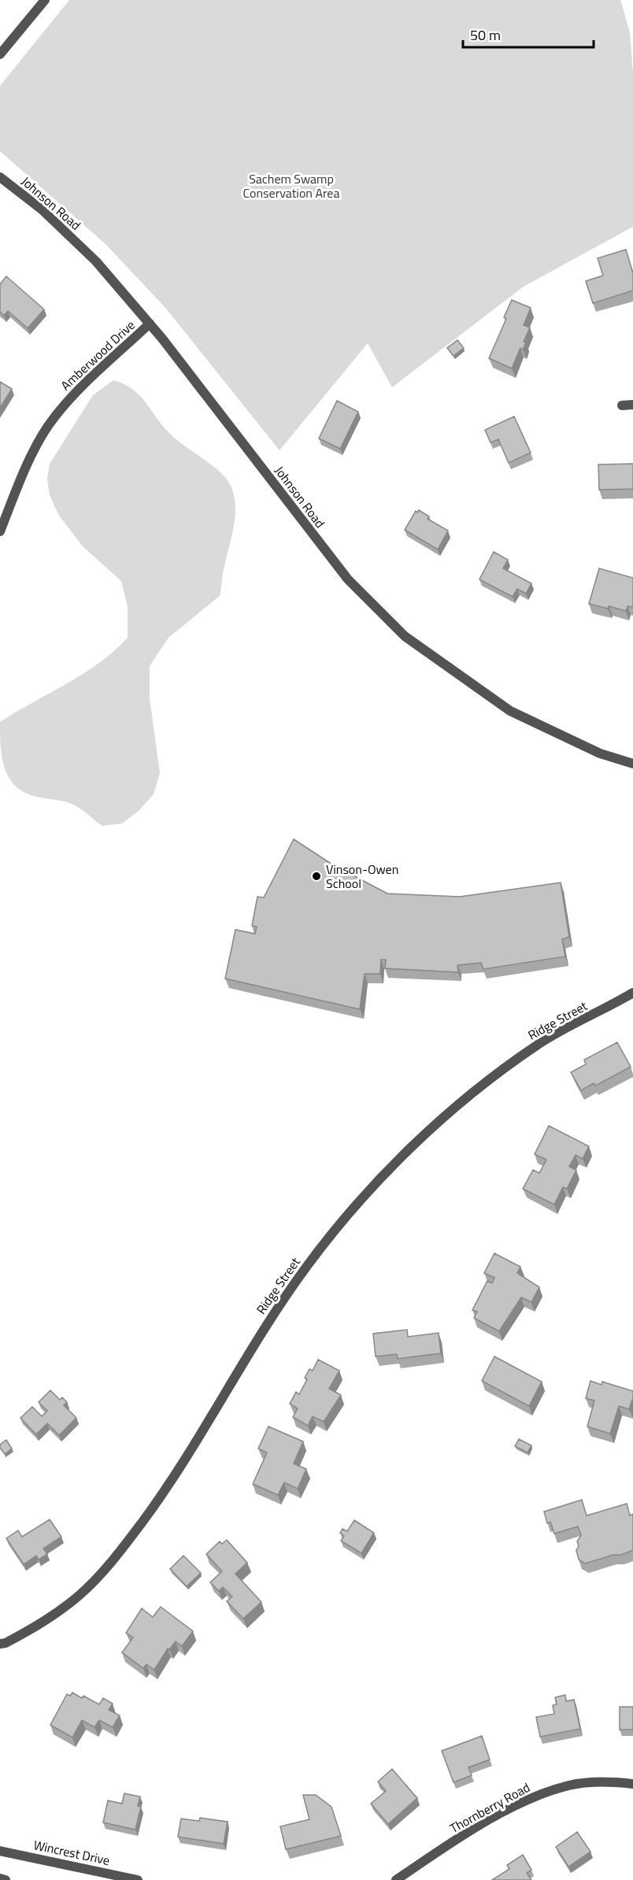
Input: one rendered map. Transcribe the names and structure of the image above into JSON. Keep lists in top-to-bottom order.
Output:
{
  "streets": {
    "street": [
      "Johnson Road",
      "Amberwood Drive",
      "Ridge Street",
      "Thornberry Road",
      "Wincrest Drive"
    ]
  },
  "crossings": [
    ["Johnson Road", "Amberwood Drive"]
  ],
  "parks": ["Sachem Swamp Conservation Area"],
  "places": ["Vinson-Owen School"],
  "scale_bar": "50 m"
}
